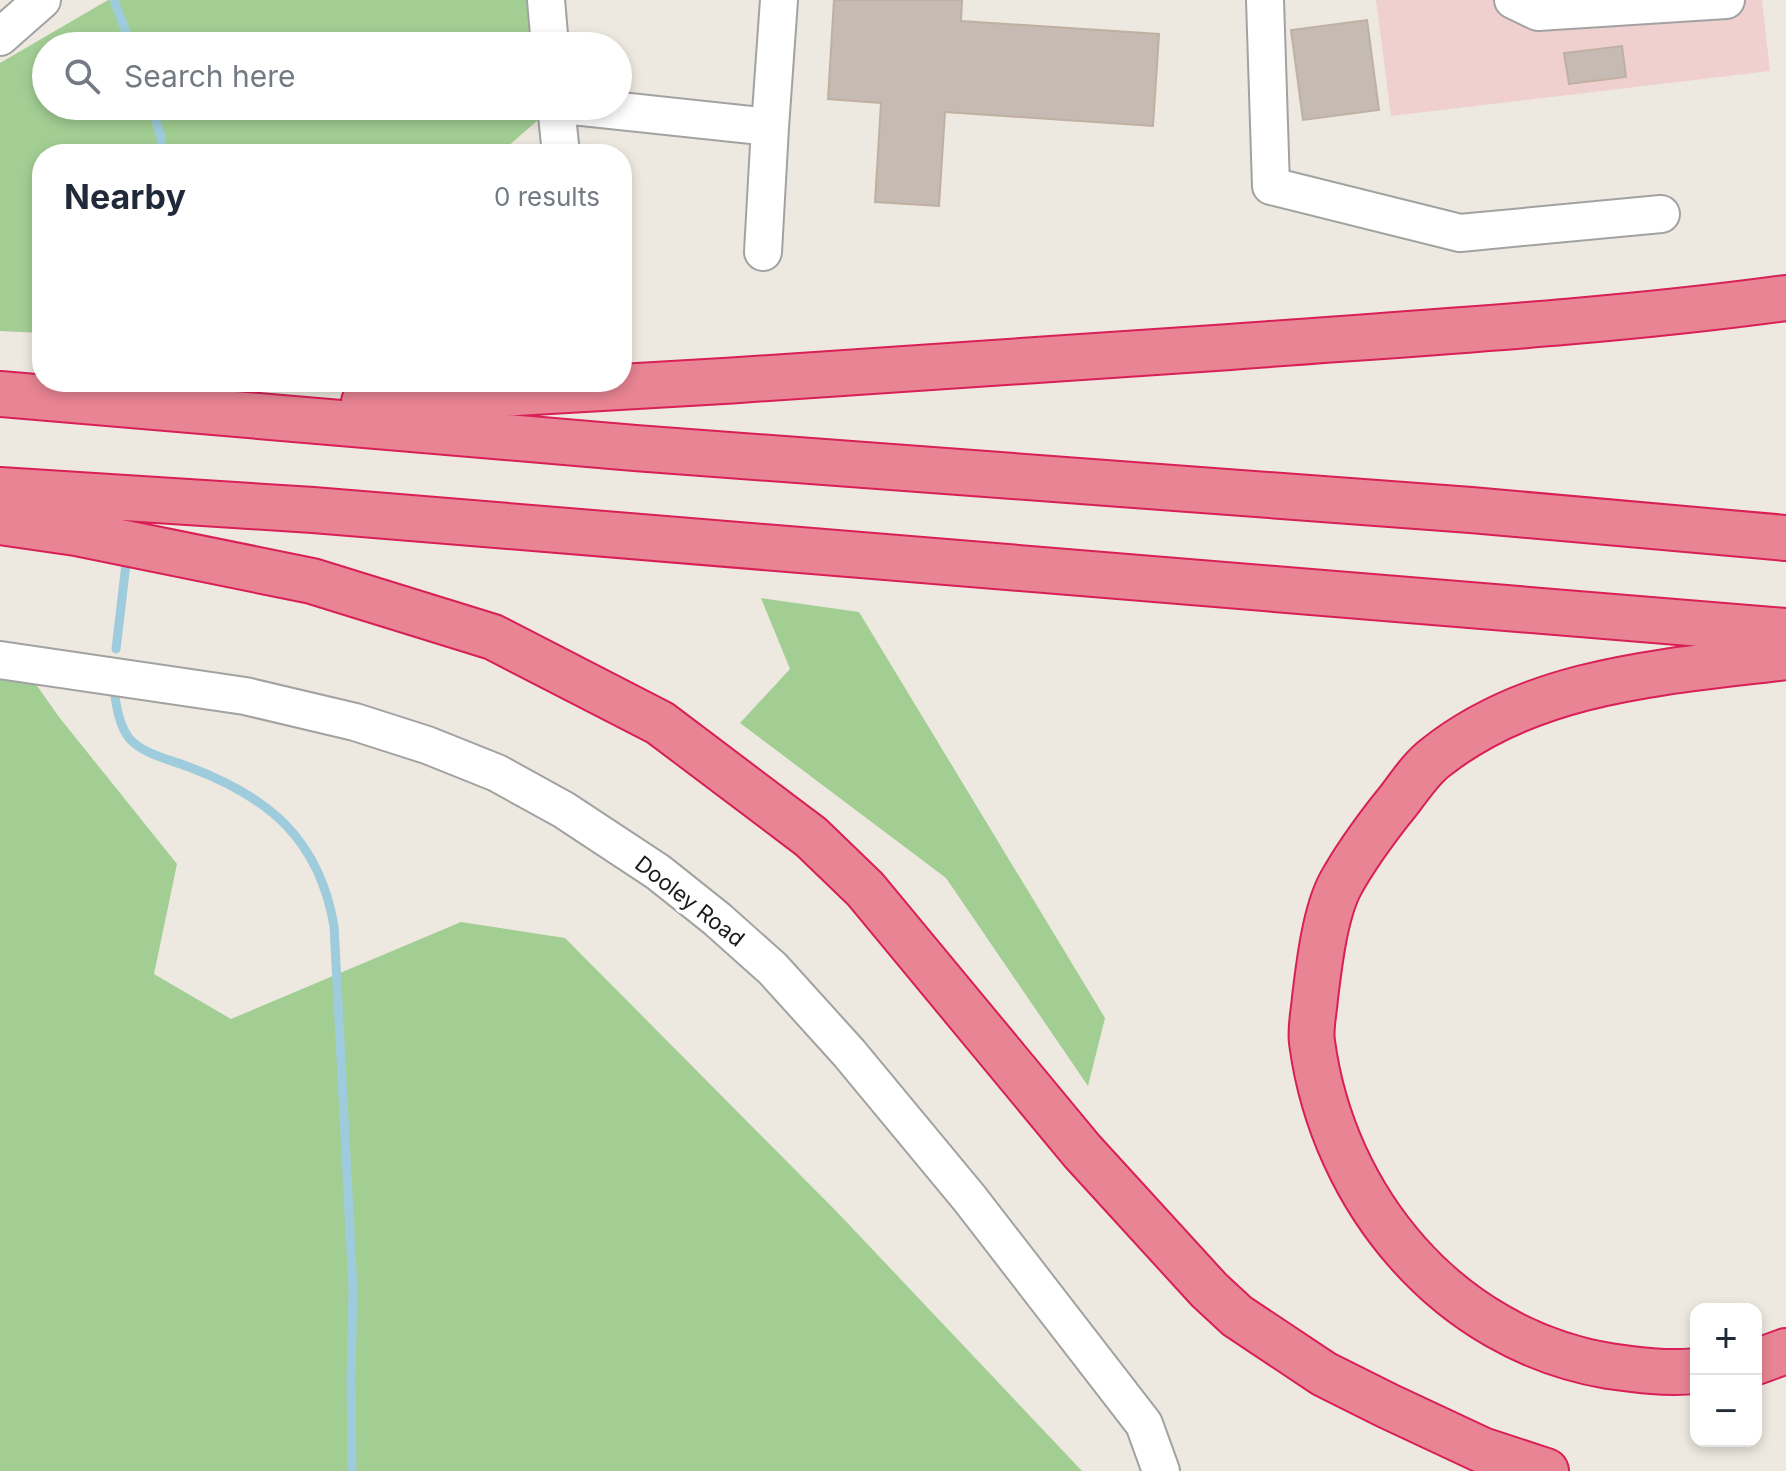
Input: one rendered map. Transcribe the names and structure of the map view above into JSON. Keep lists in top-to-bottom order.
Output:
{
  "streets": {
    "street": ["Dooley Road"]
  },
  "page": {
    "search": "Search here",
    "heading": ["Nearby", "0 results"],
    "map_buttons": ["+", "−"]
  }
}
